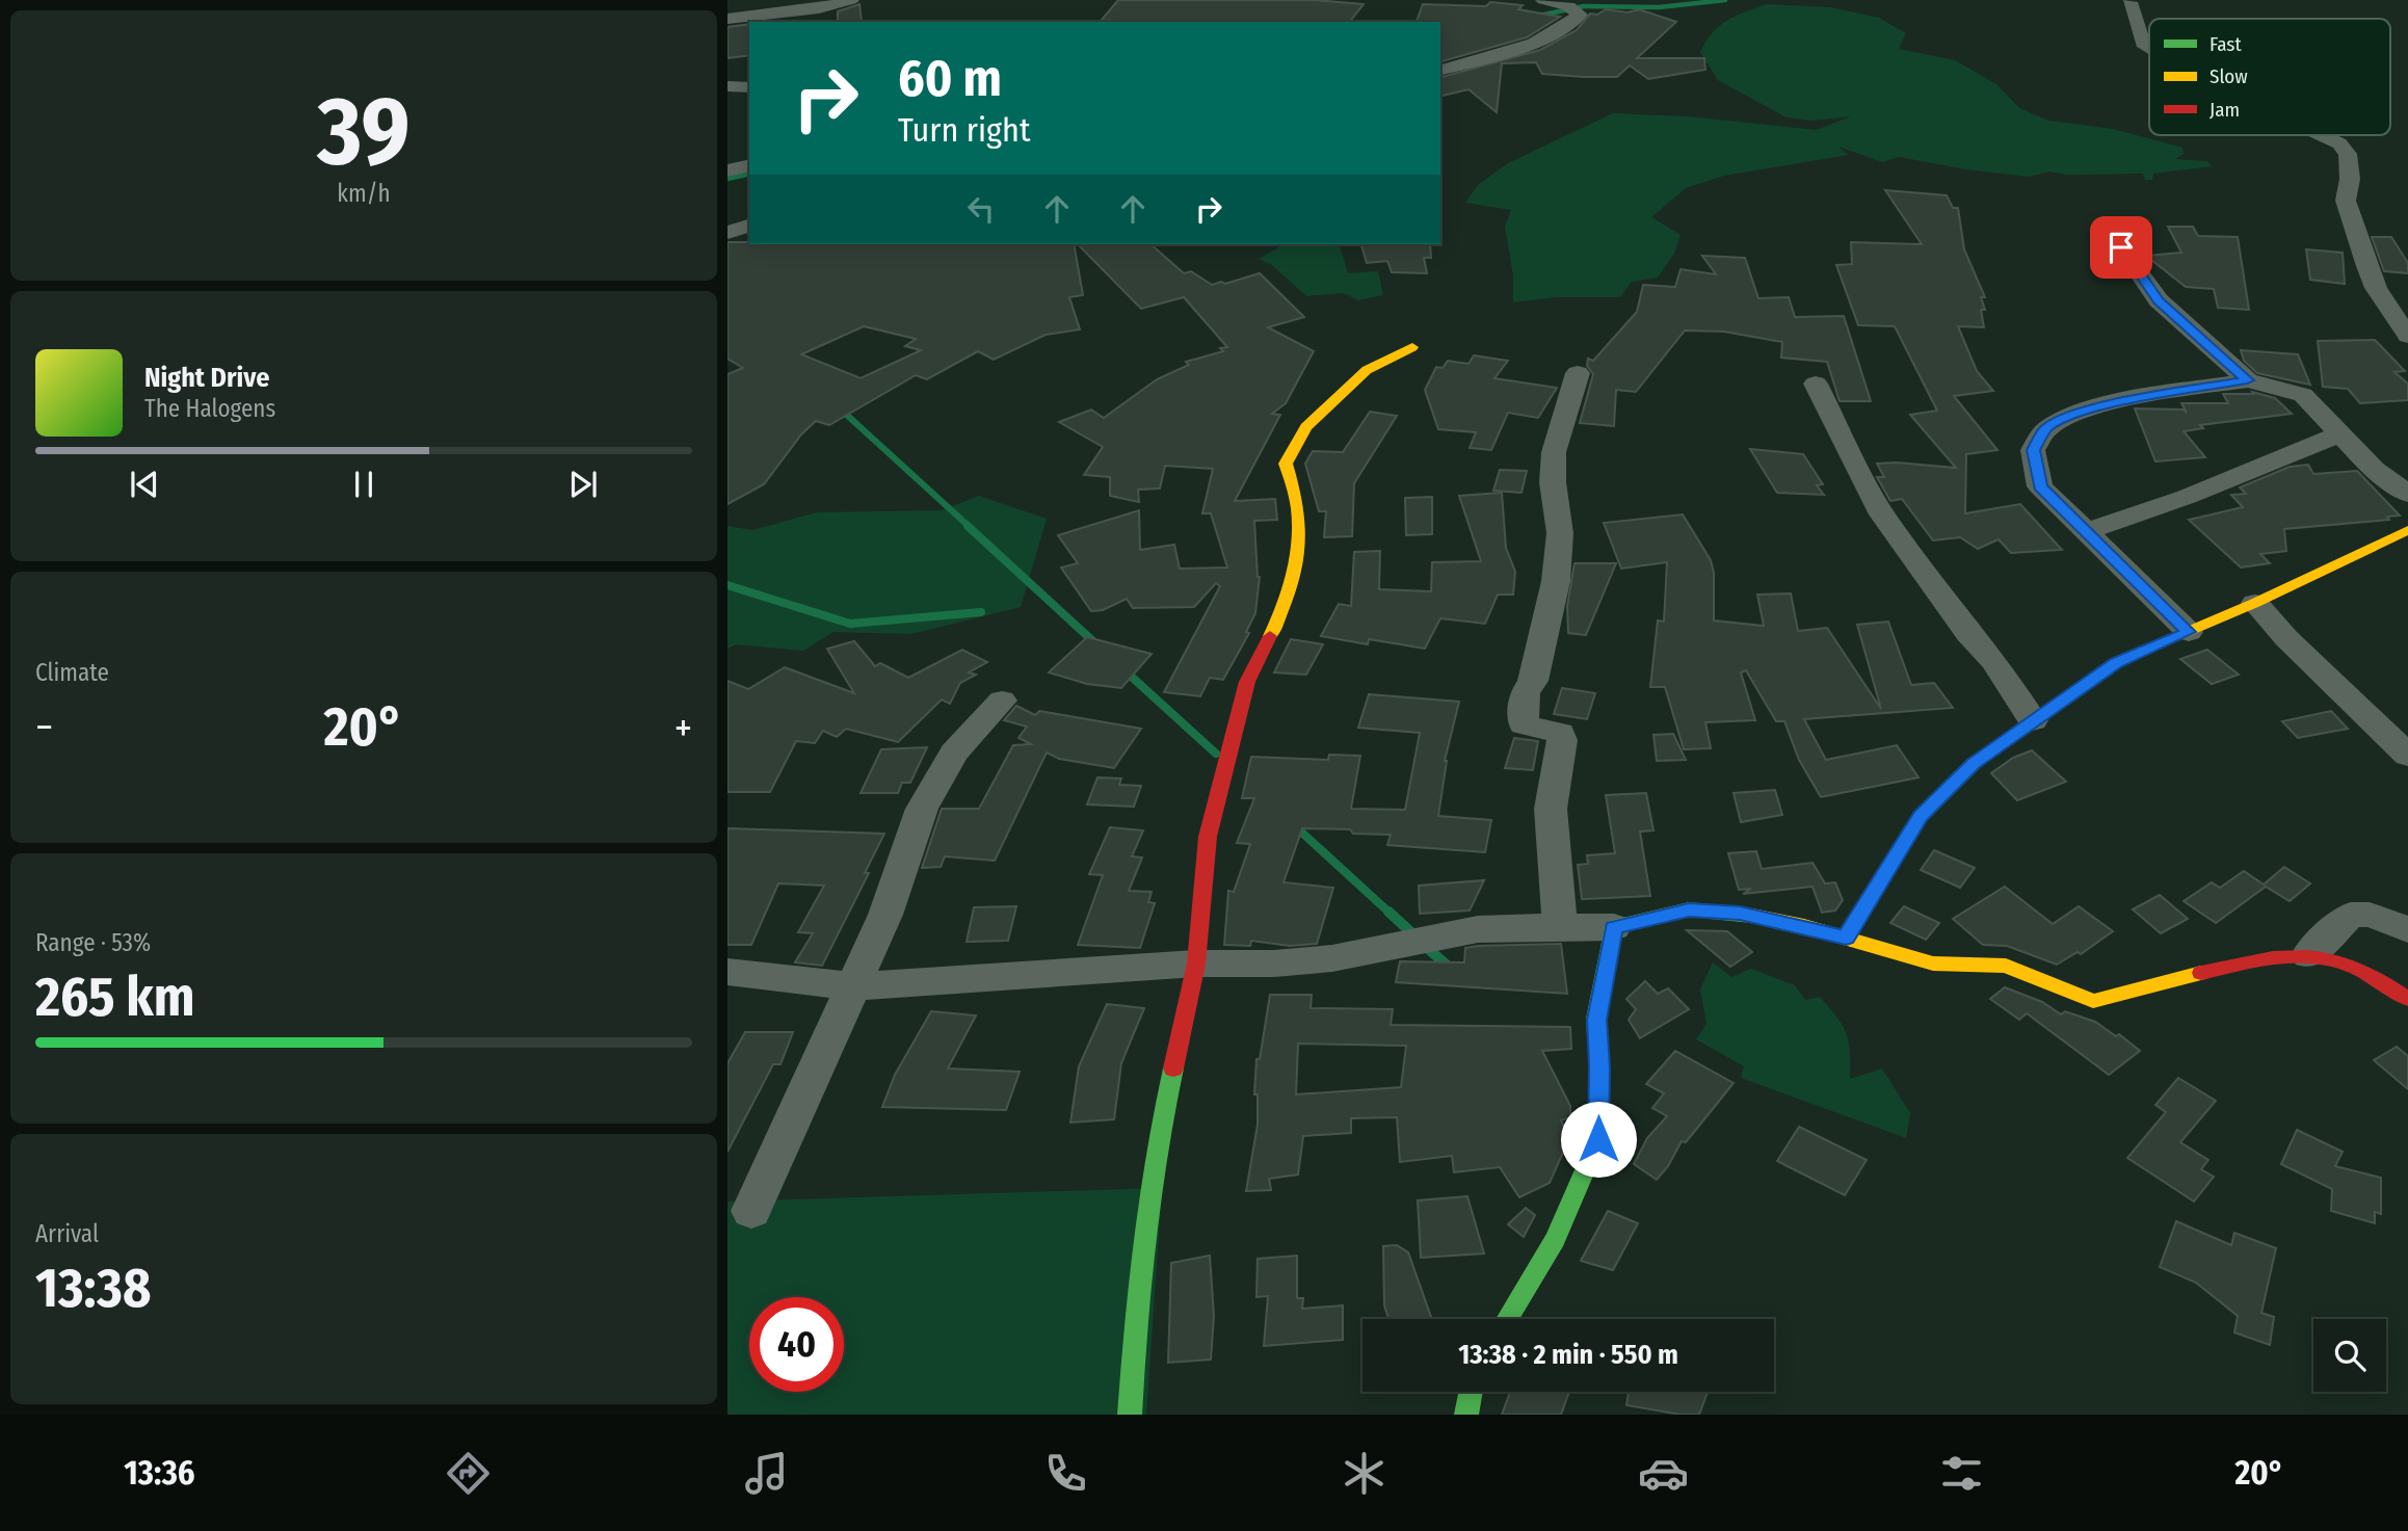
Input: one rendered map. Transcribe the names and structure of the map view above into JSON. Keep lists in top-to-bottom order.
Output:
{
  "legend": ["Fast", "Slow", "Jam"],
  "page": {
    "tile": [
      ["39", "km/h"],
      "Climate",
      ["Range · 53%", "265 km"],
      ["Arrival", "13:38"]
    ],
    "turn": ["60 m", "Turn right"],
    "song": ["Night Drive", "The Halogens"],
    "heat": ["−", "20°", "+"],
    "limit": "40",
    "trip": "13:38 · 2 min · 550 m",
    "tabs": ["13:36", "20°"]
  }
}
